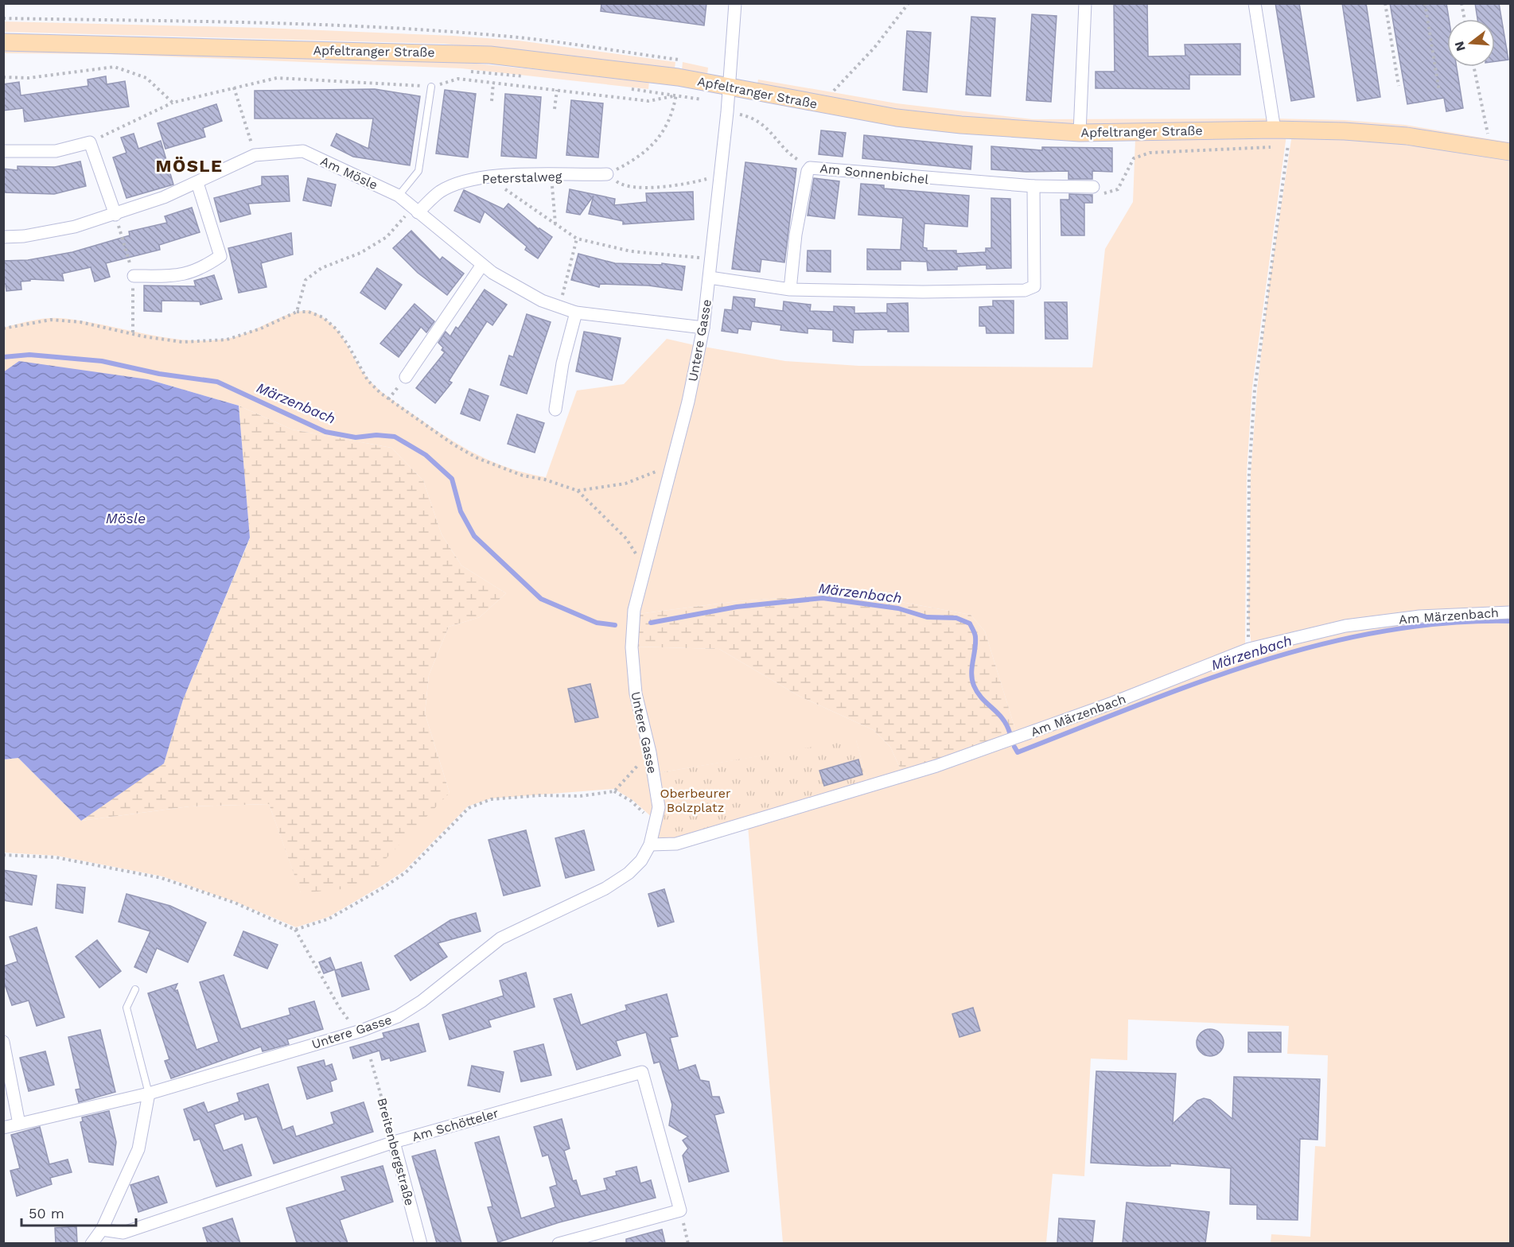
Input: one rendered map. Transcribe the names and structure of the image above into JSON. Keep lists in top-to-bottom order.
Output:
{
  "streets": {
    "street": [
      "Apfeltranger Straße",
      "Am Mösle",
      "Am Sonnenbichel",
      "Peterstalweg",
      "Untere Gasse",
      "Am Märzenbach",
      "Am Schötteler",
      "Breitenbergstraße"
    ]
  },
  "crossings": [
    ["Apfeltranger Straße", "Untere Gasse"],
    ["Am Mösle", "Peterstalweg"],
    ["Am Mösle", "Untere Gasse"],
    ["Untere Gasse", "Am Märzenbach"],
    ["Am Schötteler", "Breitenbergstraße"]
  ],
  "districts": ["MÖSLE"],
  "water": ["Märzenbach", "Mösle"],
  "parks": ["Oberbeurer Bolzplatz"],
  "scale_bar": "50 m",
  "north": "left"
}
